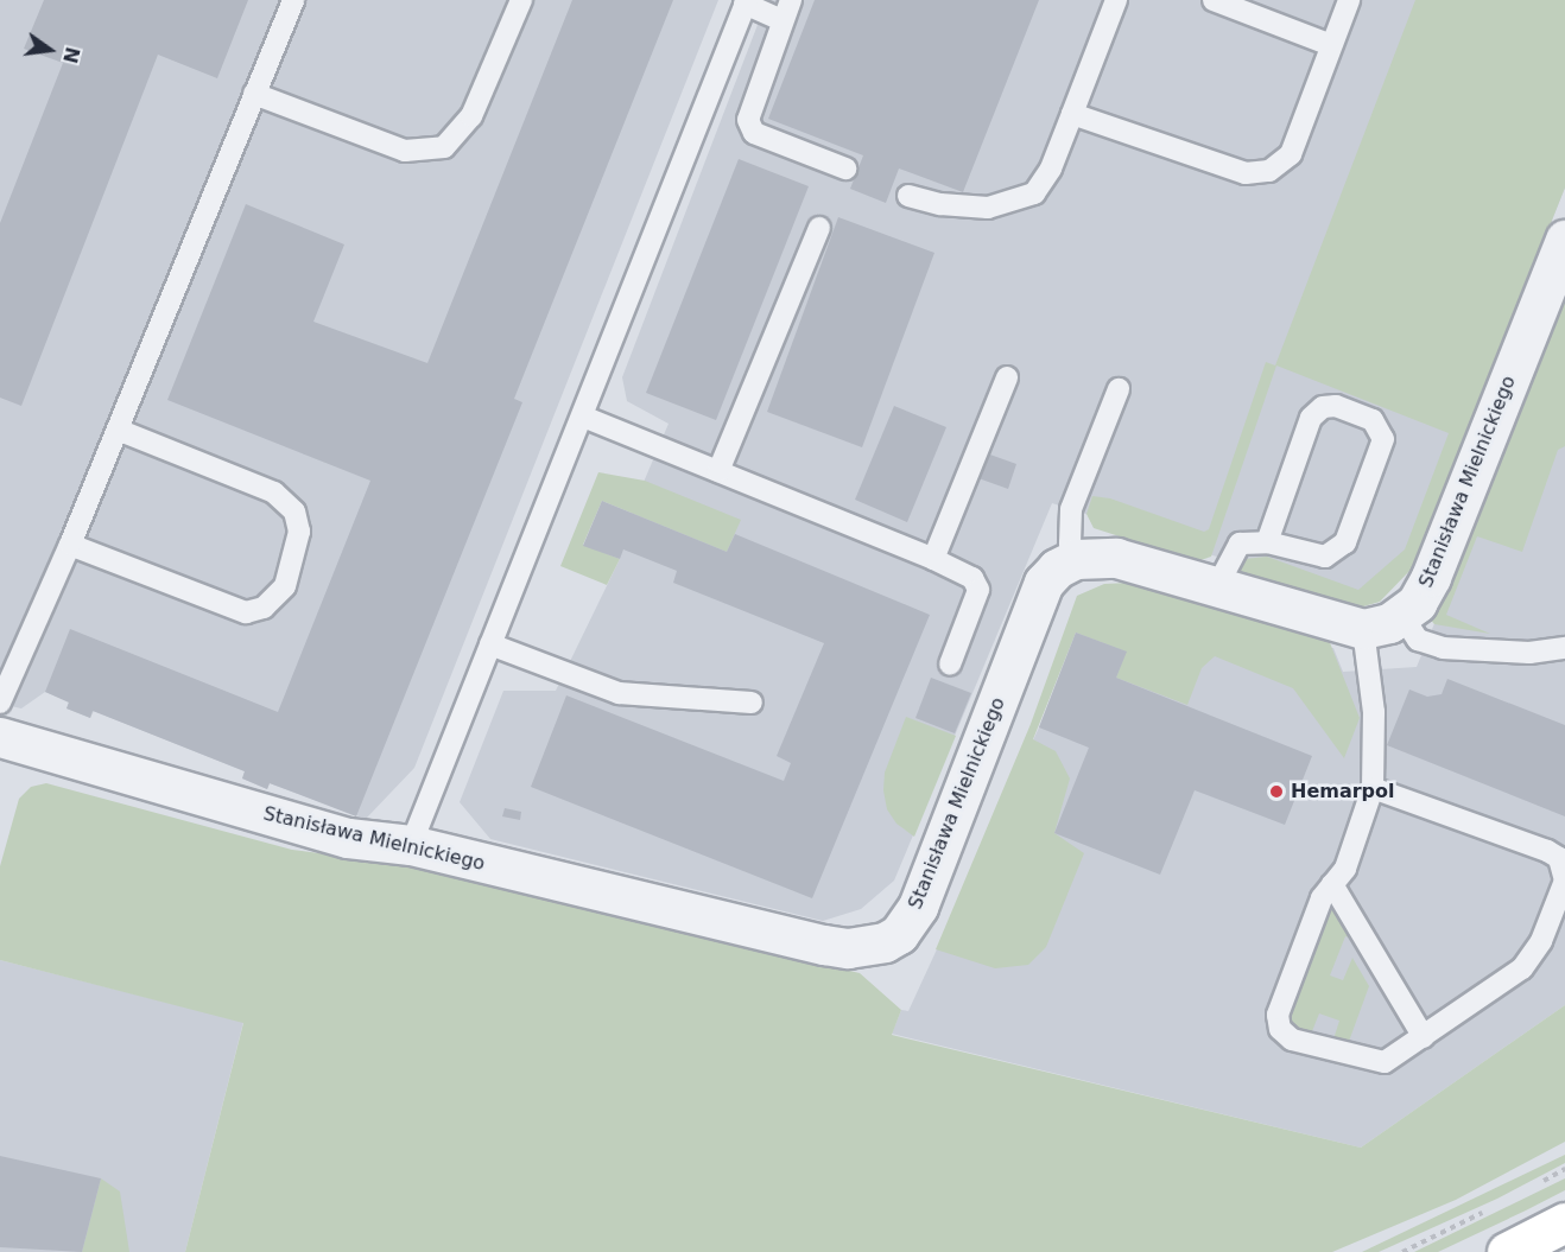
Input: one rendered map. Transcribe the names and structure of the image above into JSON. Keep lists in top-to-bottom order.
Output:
{
  "streets": {
    "street": ["Stanisława Mielnickiego"]
  },
  "places": ["Hemarpol"],
  "north": "right"
}
